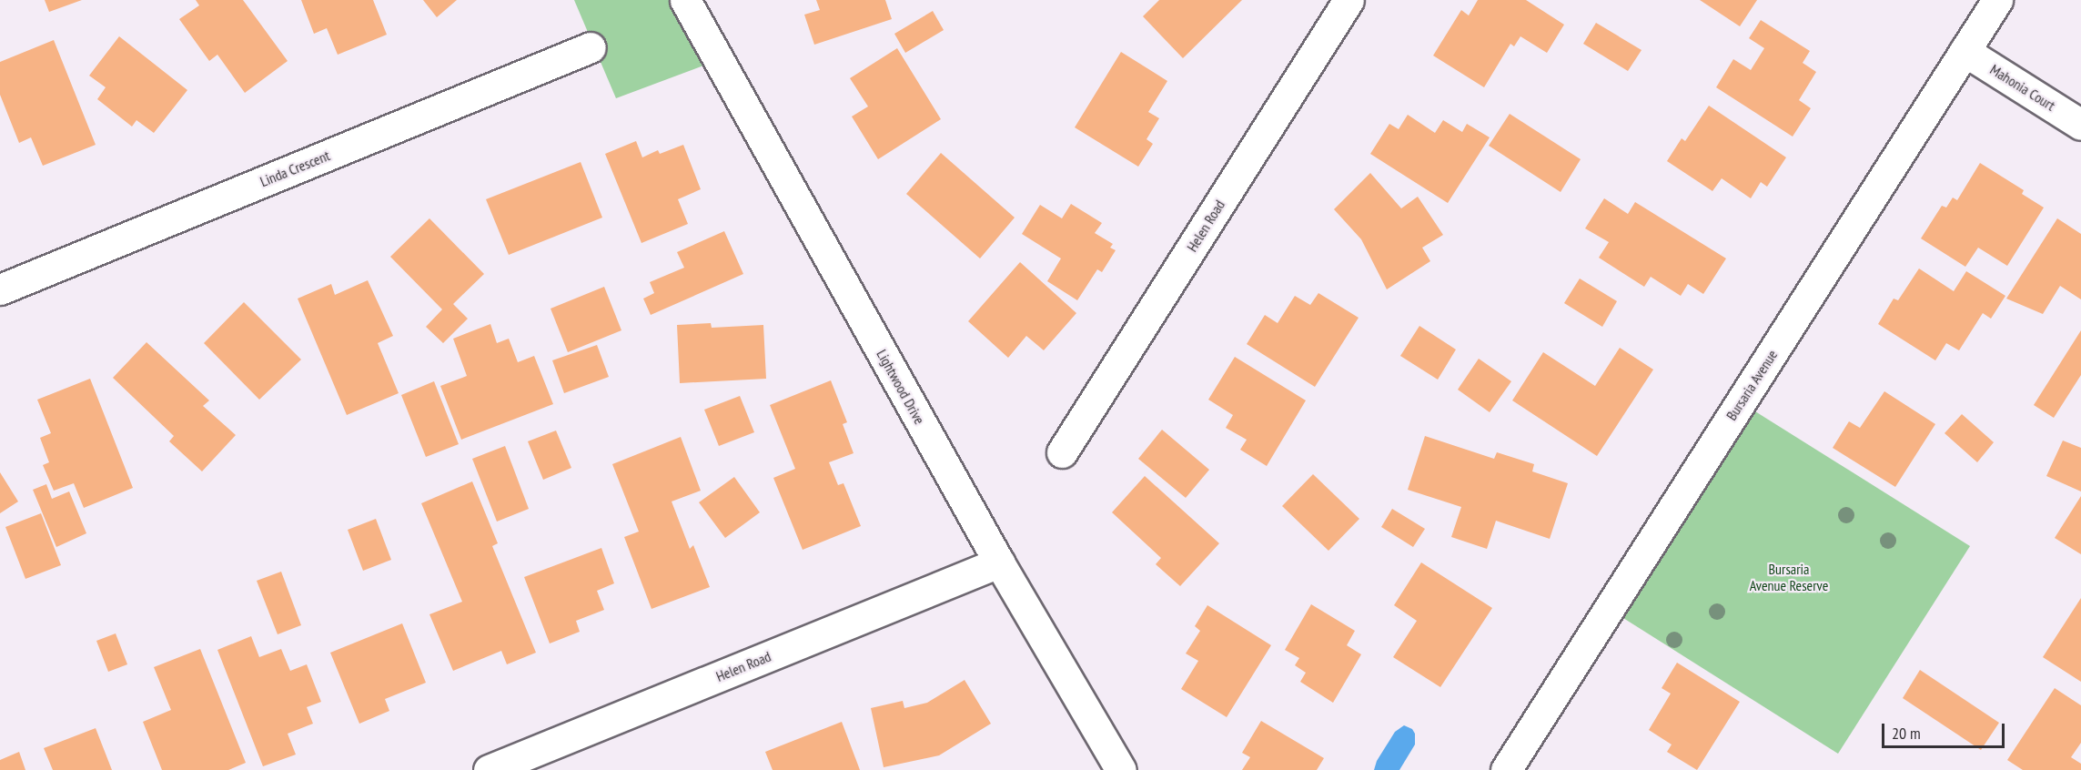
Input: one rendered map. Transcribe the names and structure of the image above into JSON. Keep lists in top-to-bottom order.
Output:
{
  "streets": {
    "street": [
      "Mahonia Court",
      "Linda Crescent",
      "Helen Road",
      "Bursaria Avenue",
      "Lightwood Drive"
    ]
  },
  "crossings": [
    ["Mahonia Court", "Bursaria Avenue"],
    ["Helen Road", "Lightwood Drive"]
  ],
  "parks": ["Bursaria Avenue Reserve"],
  "scale_bar": "20 m"
}
